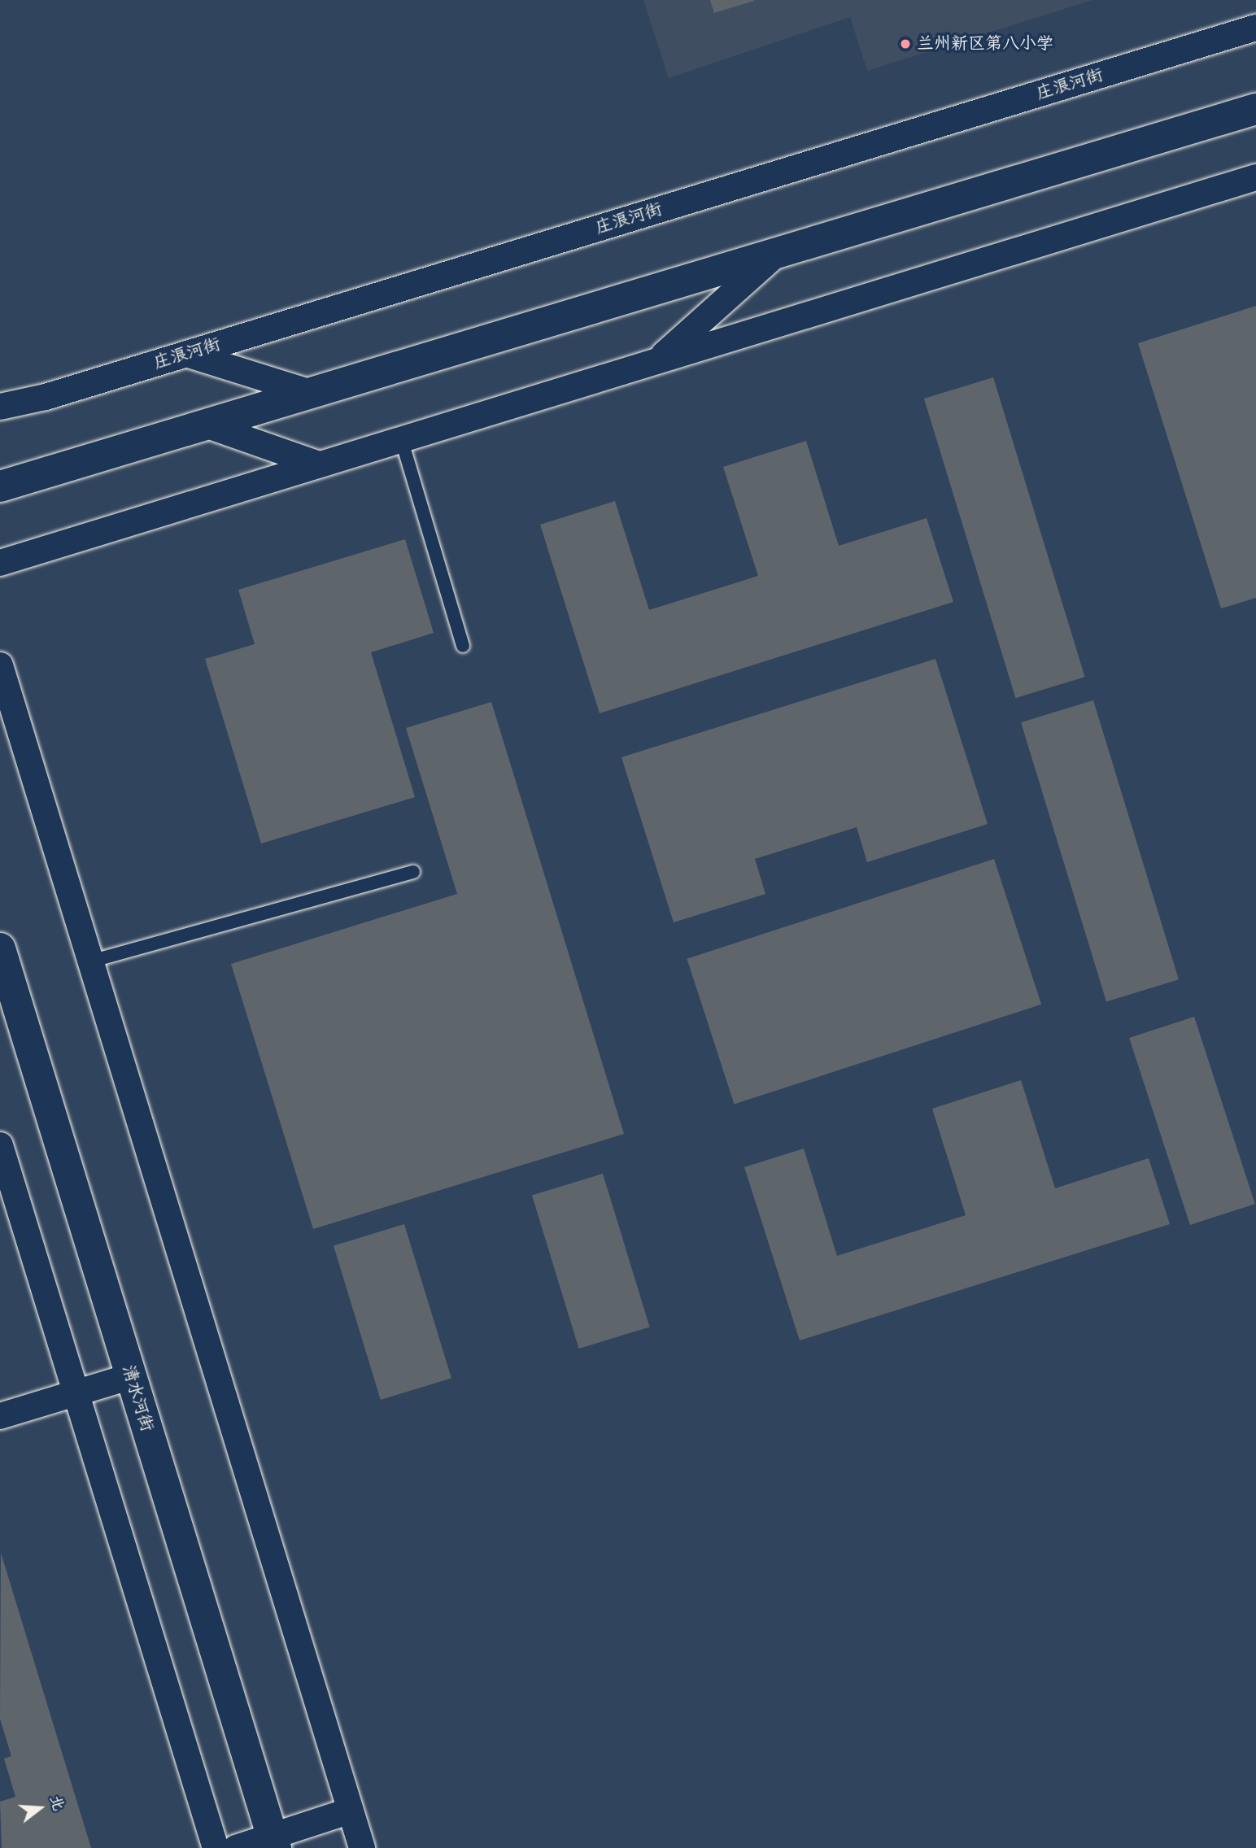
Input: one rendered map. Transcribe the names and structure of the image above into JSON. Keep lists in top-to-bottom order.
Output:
{
  "streets": {
    "street": ["庄浪河街", "清水河街"]
  },
  "places": ["兰州新区第八小学"],
  "north": "right"
}
